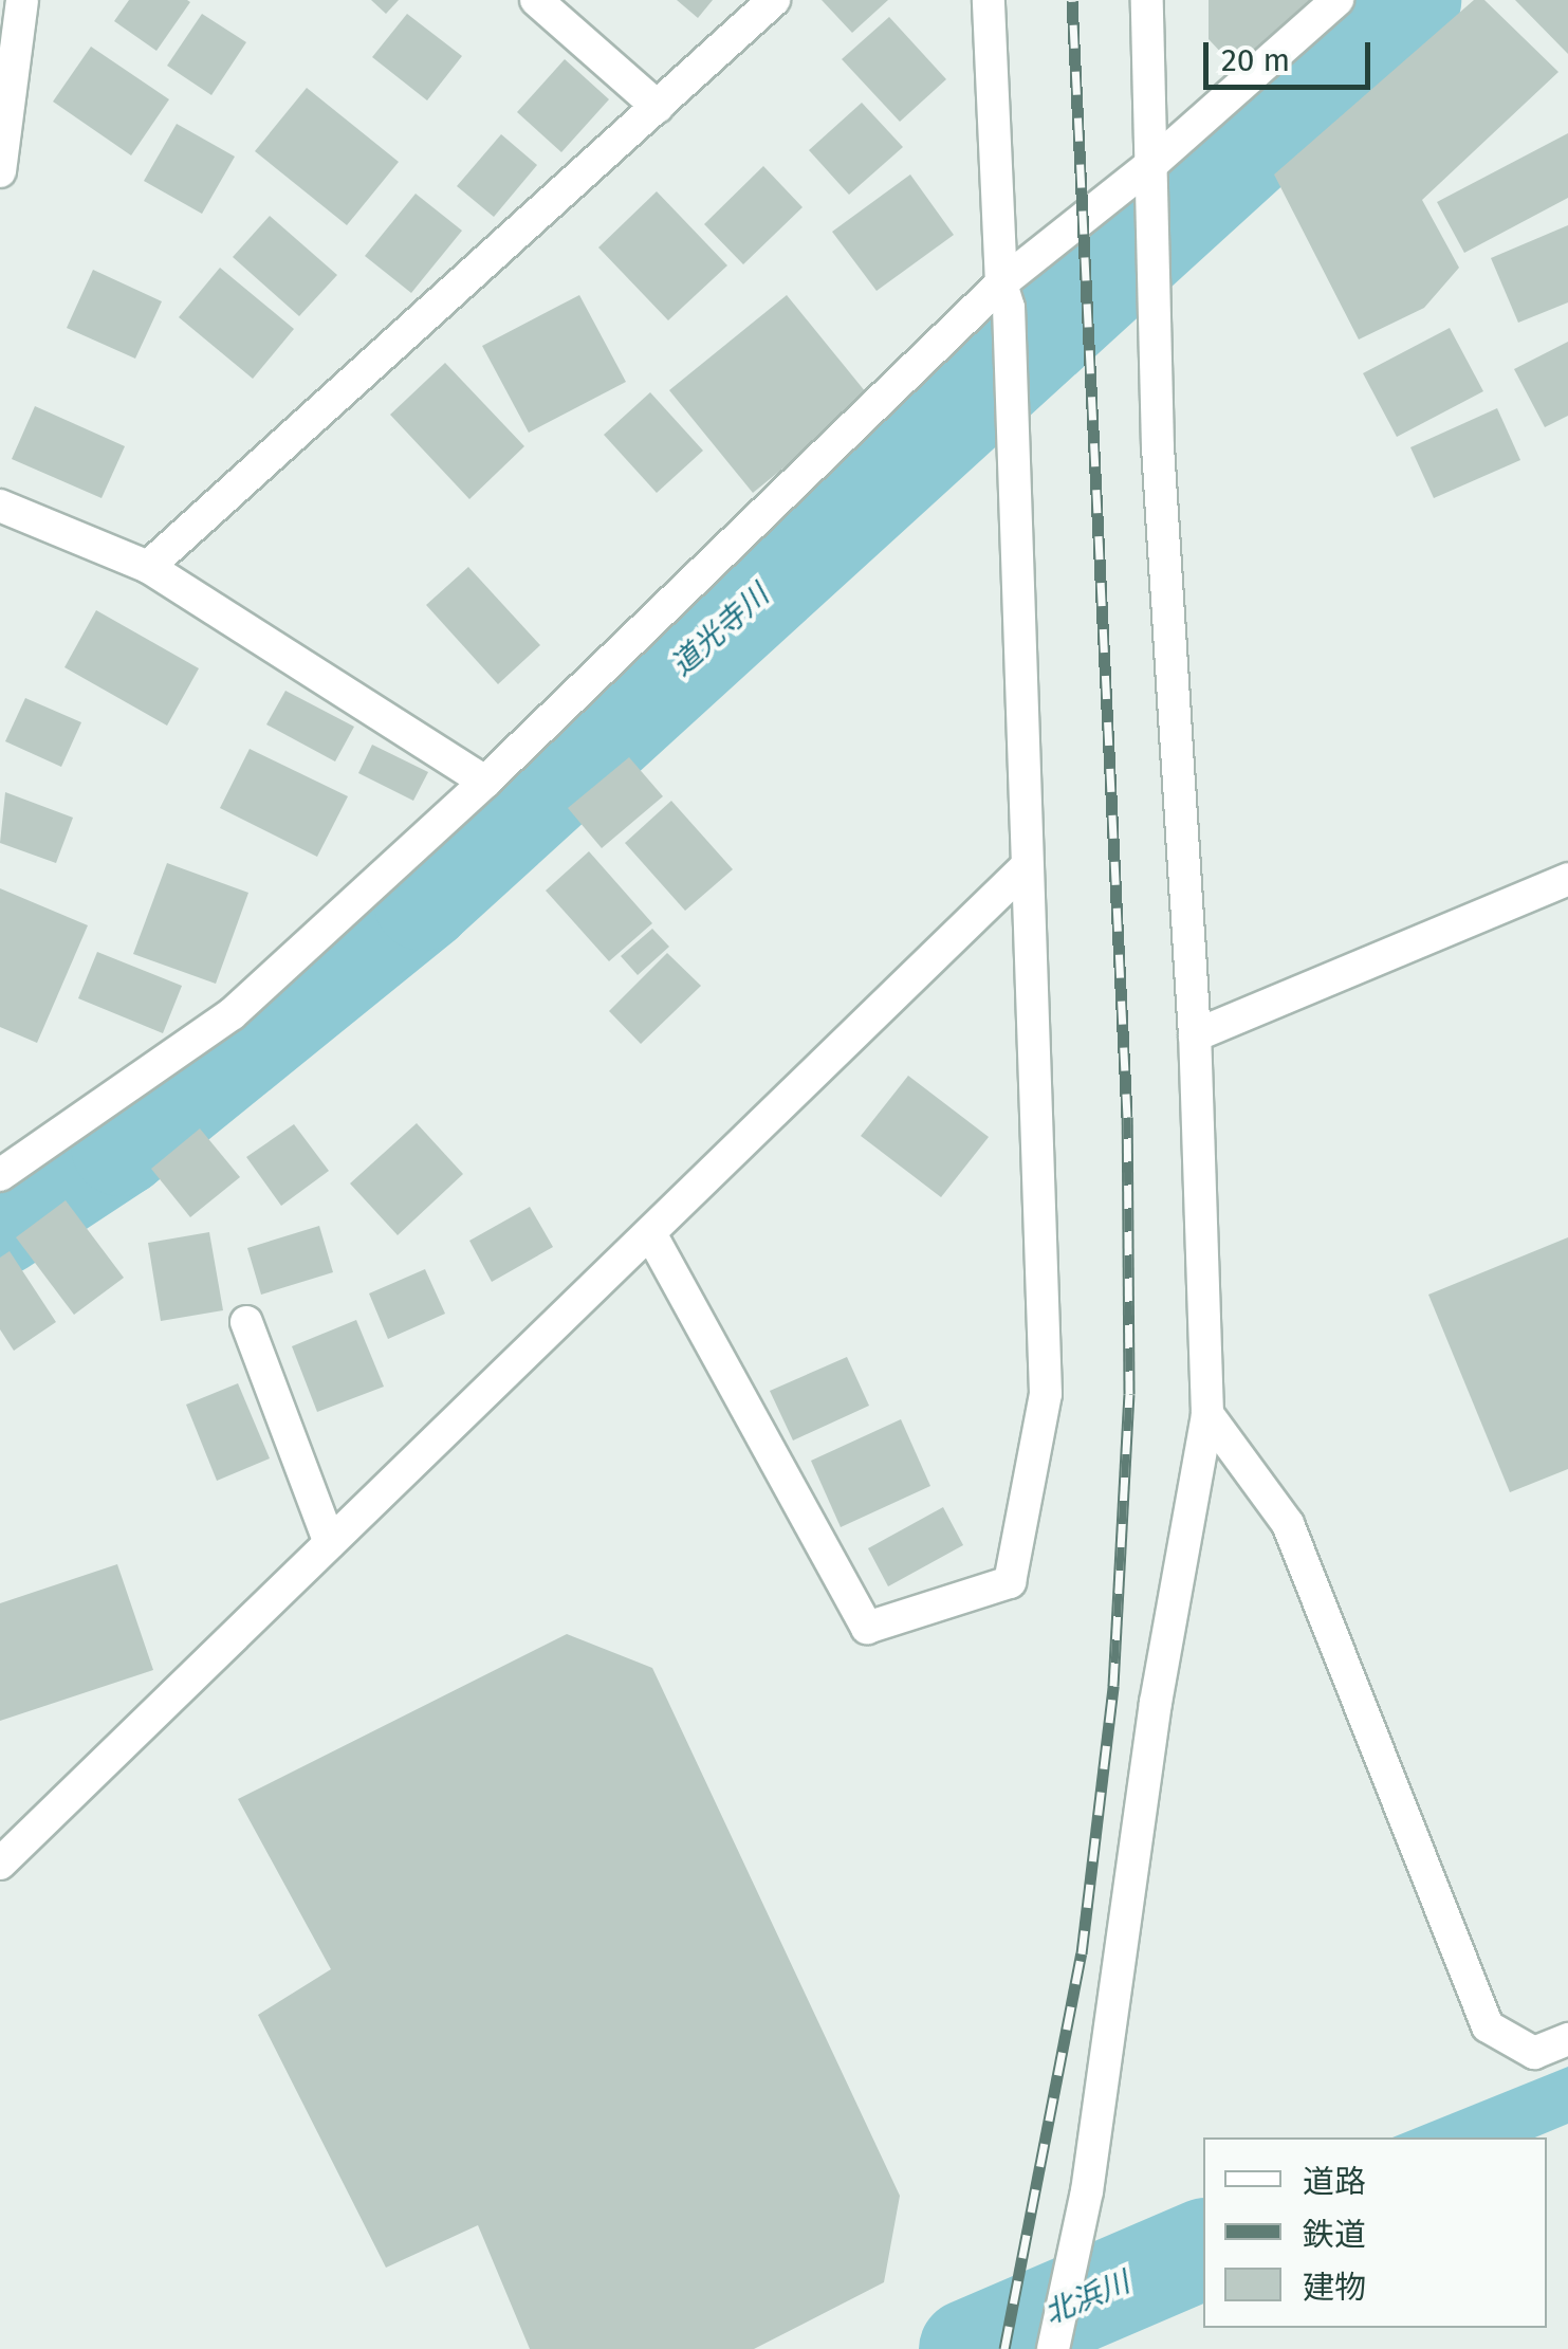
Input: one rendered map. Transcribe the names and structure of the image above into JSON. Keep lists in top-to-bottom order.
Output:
{
  "water": ["道光寺川", "北浜川"],
  "legend": ["道路", "鉄道", "建物"],
  "scale_bar": "20 m"
}
